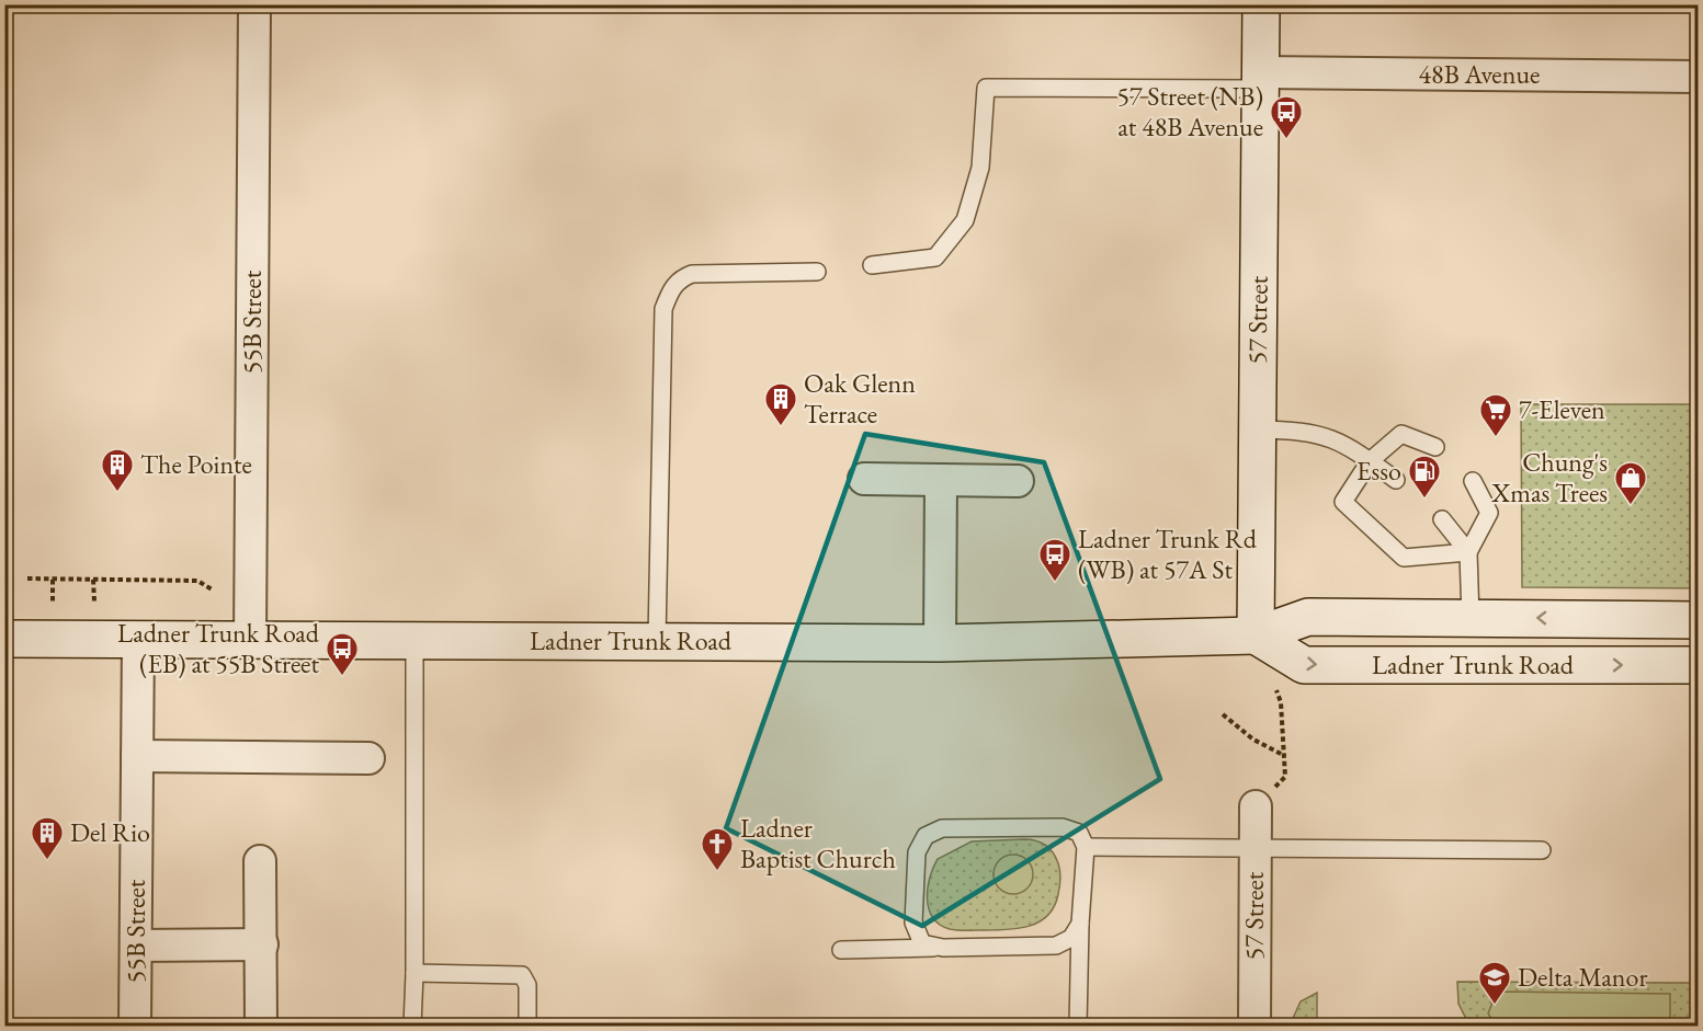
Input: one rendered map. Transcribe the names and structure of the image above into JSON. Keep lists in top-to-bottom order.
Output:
{
  "streets": {
    "main road": ["57 Street", "Ladner Trunk Road"],
    "street": ["48B Avenue", "55B Street"]
  },
  "crossings": [
    ["48B Avenue", "57 Street"],
    ["57 Street", "Ladner Trunk Road"],
    ["55B Street", "Ladner Trunk Road"]
  ],
  "places": {
    "bus stop": ["57 Street (NB) at 48B Avenue", "Ladner Trunk Rd (WB) at 57A St", "Ladner Trunk Road (EB) at 55B Street"],
    "building": ["Oak Glenn Terrace", "The Pointe", "Del Rio"],
    "supermarket": ["7-Eleven"],
    "fuel station": ["Esso"],
    "shop": ["Chung's Xmas Trees"],
    "church": ["Ladner Baptist Church"],
    "school or university": ["Delta Manor"]
  }
}
